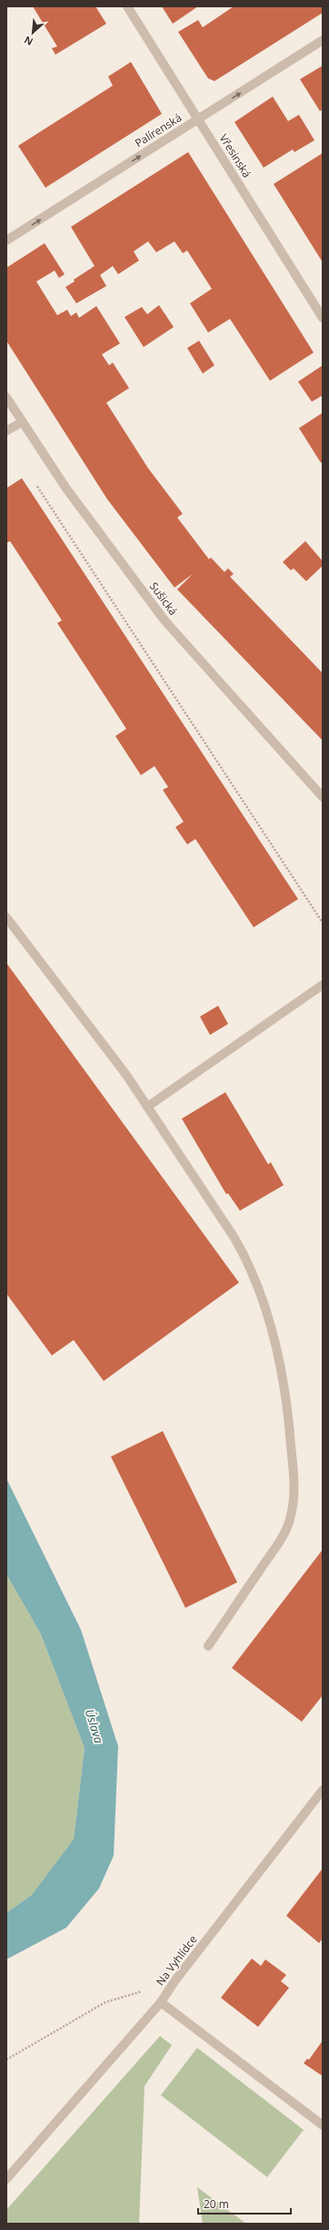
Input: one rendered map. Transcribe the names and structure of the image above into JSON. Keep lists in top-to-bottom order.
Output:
{
  "streets": {
    "street": [
      "Palírenská",
      "Vřesinská",
      "Sušická",
      "Na Vyhlídce"
    ]
  },
  "crossings": [
    ["Palírenská", "Vřesinská"]
  ],
  "one_way": ["Palírenská"],
  "water": ["Úslava"],
  "scale_bar": "20 m",
  "north": "bottom left"
}
